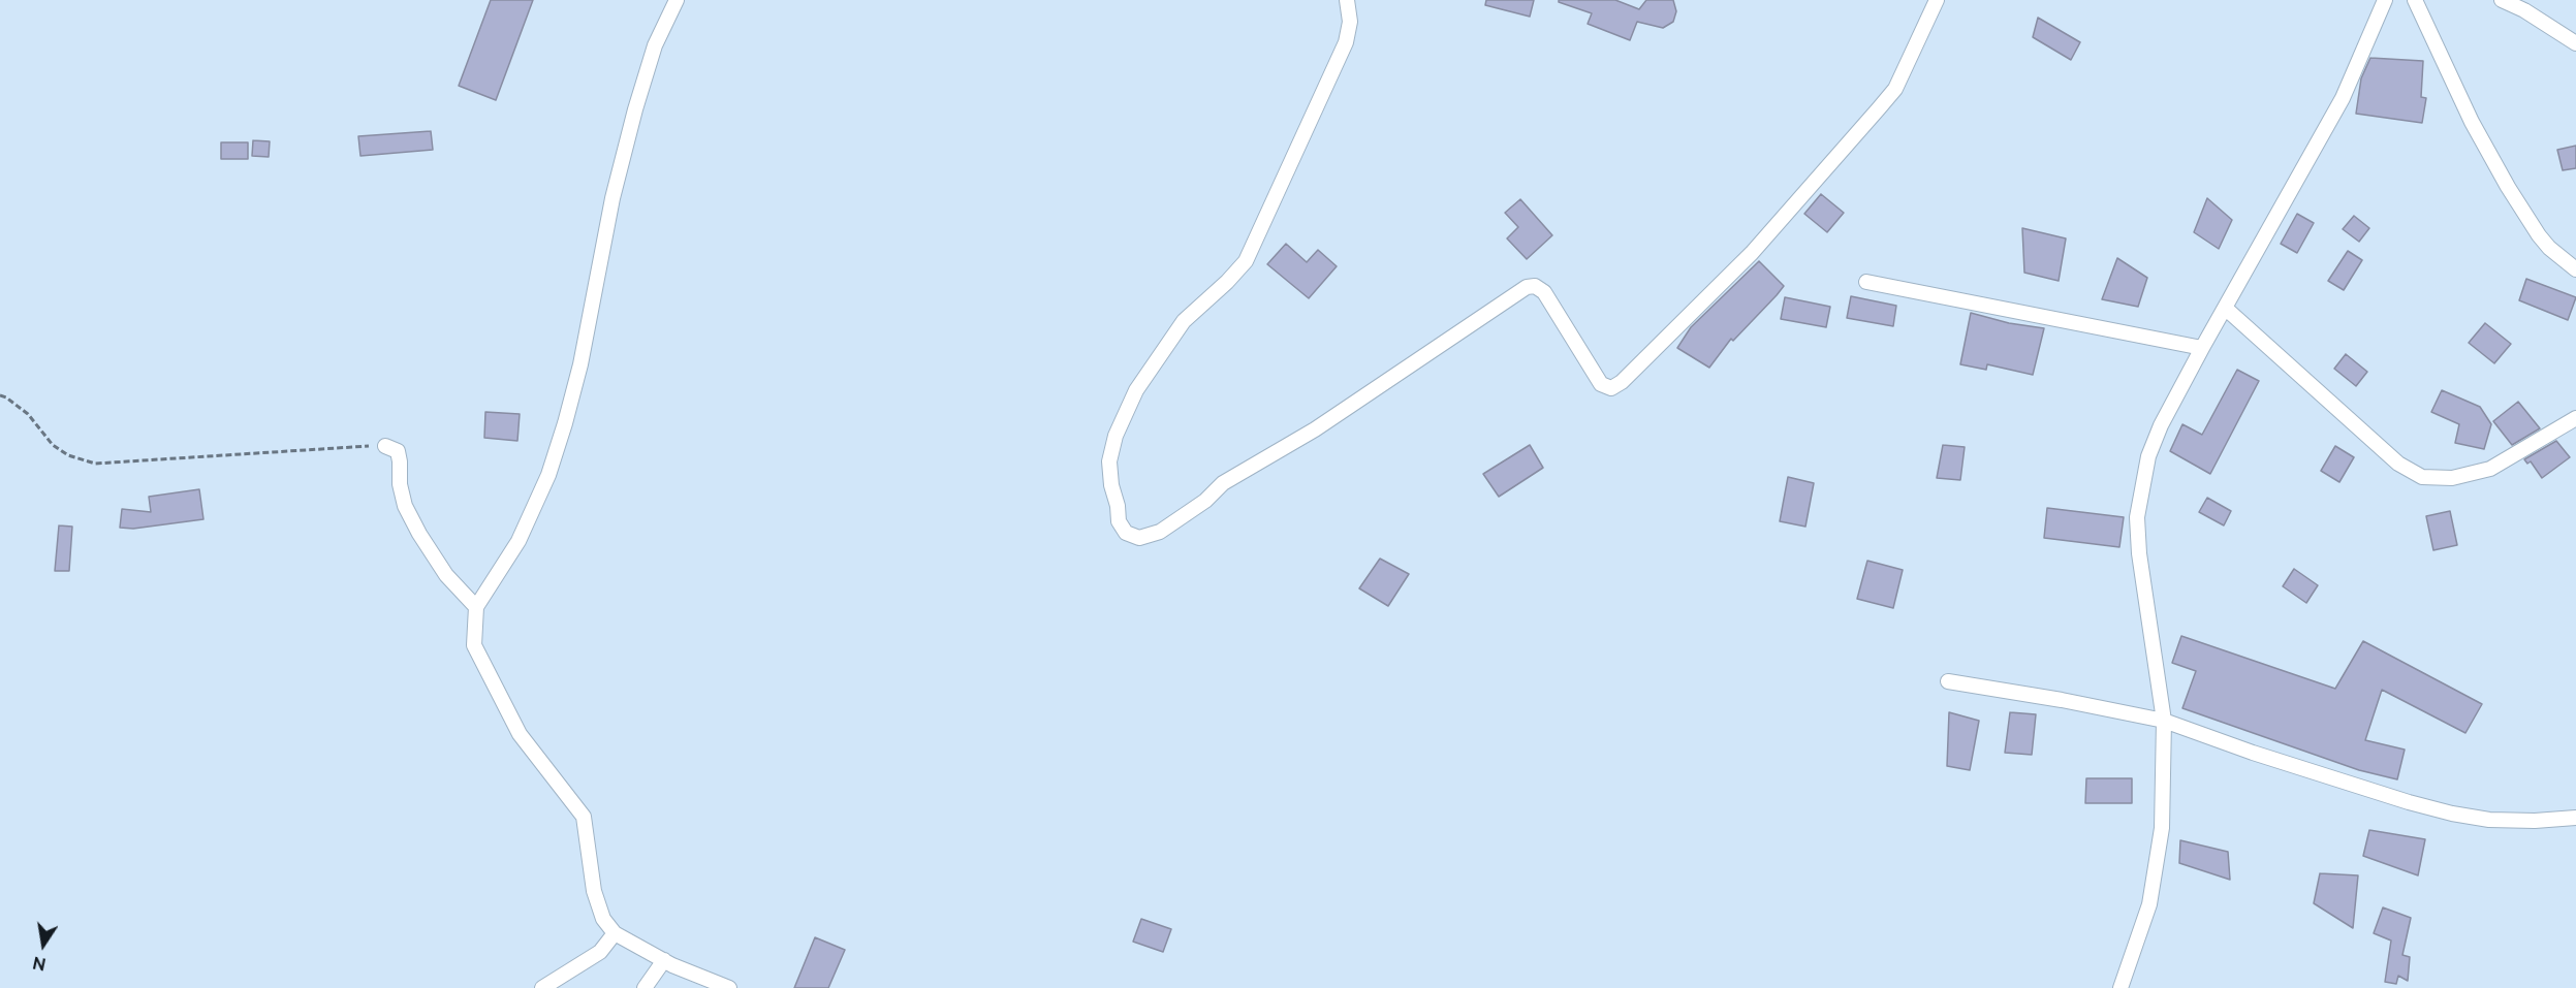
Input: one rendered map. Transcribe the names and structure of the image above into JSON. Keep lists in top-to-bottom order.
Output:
{
  "north": "bottom"
}
